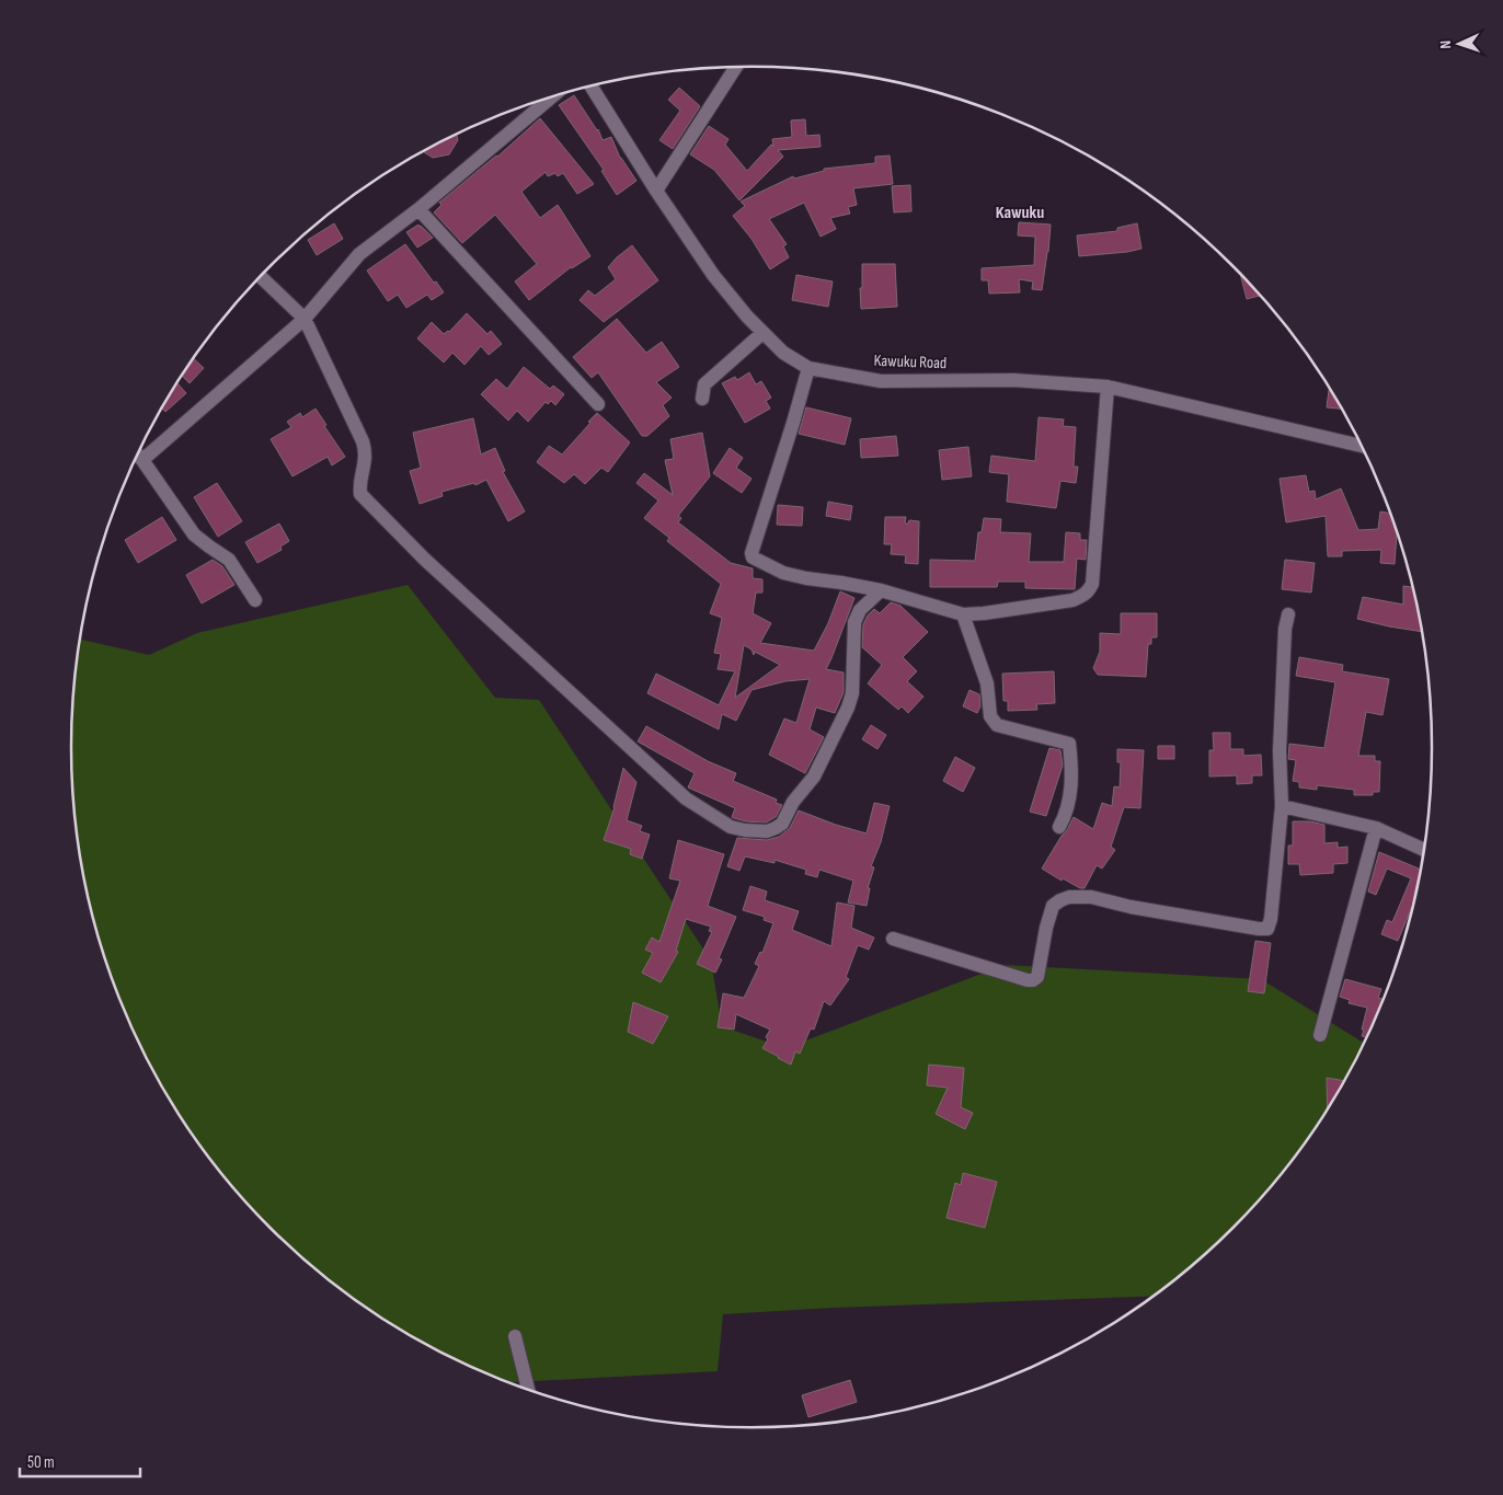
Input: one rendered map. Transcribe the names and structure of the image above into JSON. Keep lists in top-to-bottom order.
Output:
{
  "streets": {
    "street": ["Kawuku Road"]
  },
  "districts": ["Kawuku"],
  "scale_bar": "50 m",
  "north": "left"
}
